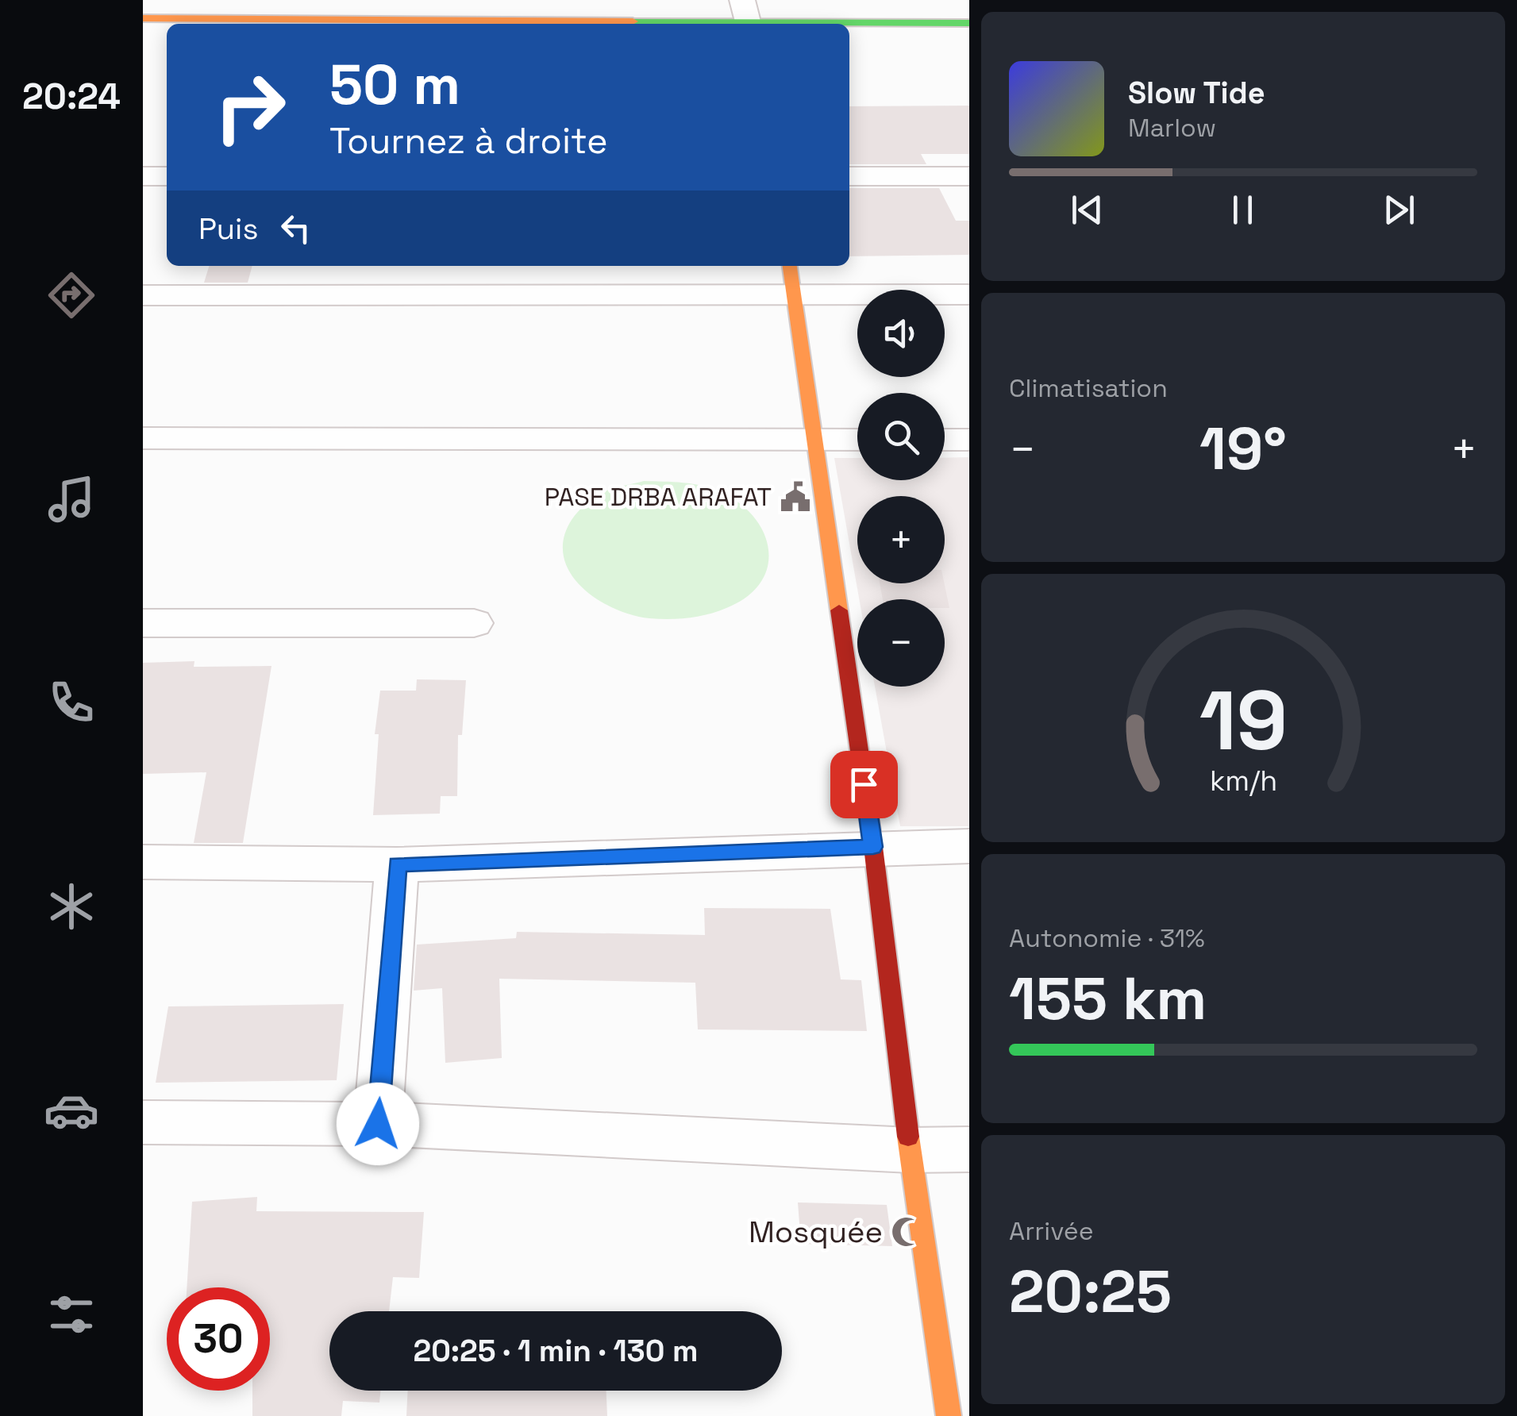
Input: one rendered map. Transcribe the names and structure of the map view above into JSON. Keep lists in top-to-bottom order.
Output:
{
  "places": {
    "public building": ["PASE DRBA ARAFAT"],
    "mosque": ["Mosquée"]
  },
  "page": {
    "tabs": "20:24",
    "turn": ["50 m", "Tournez à droite"],
    "song": ["Slow Tide", "Marlow"],
    "then": "Puis",
    "map_buttons": ["+", "−"],
    "tile": [
      "Climatisation",
      ["Autonomie · 31%", "155 km"],
      ["Arrivée", "20:25"]
    ],
    "heat": ["−", "19°", "+"],
    "limit": "30",
    "trip": "20:25 · 1 min · 130 m",
    "gauge": ["19", "km/h"]
  }
}
